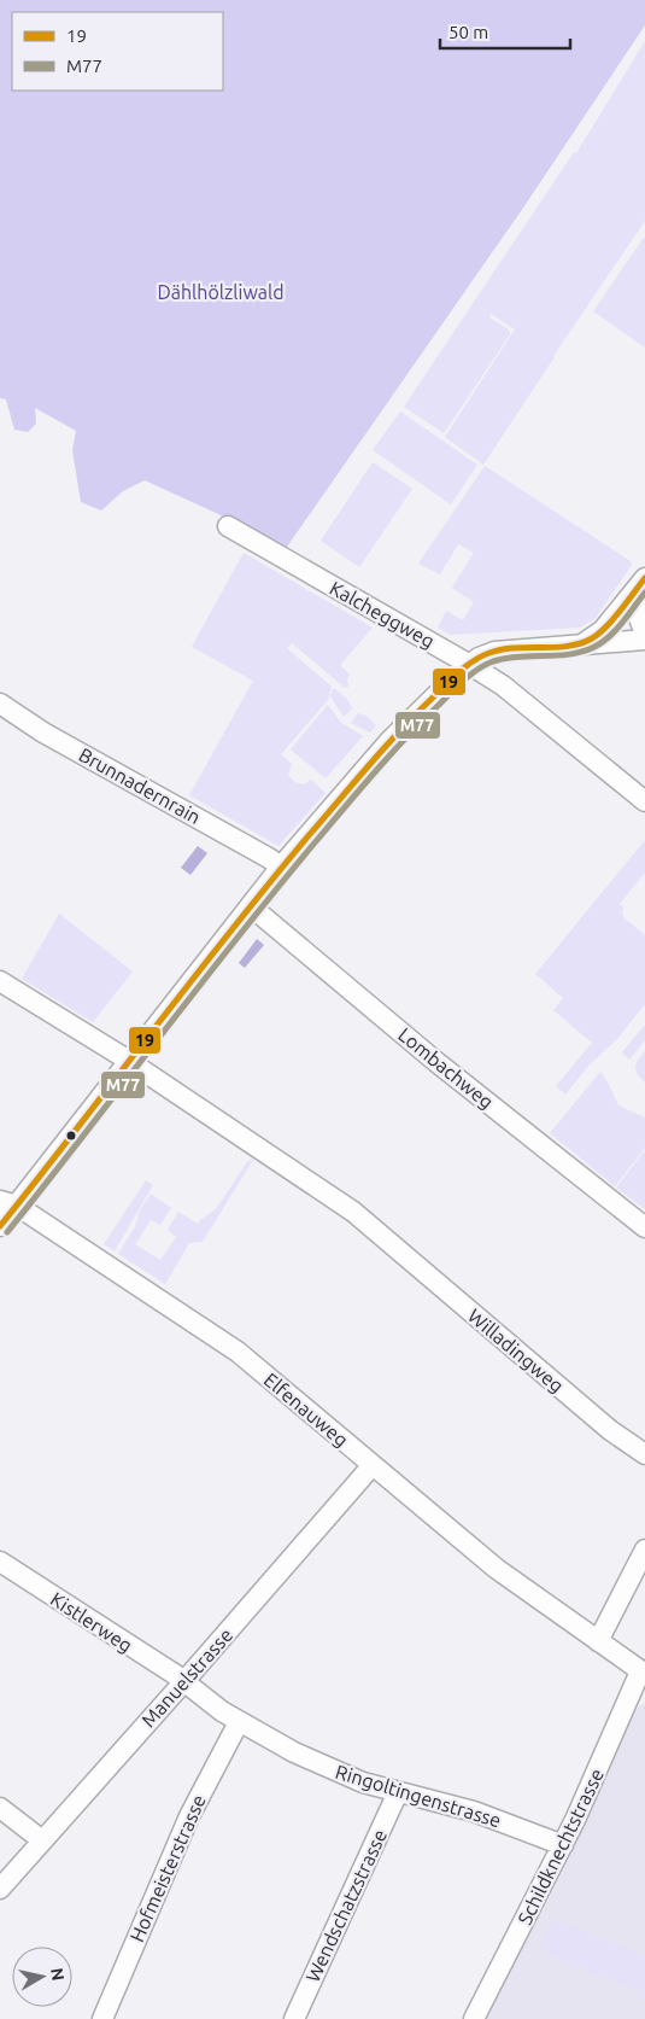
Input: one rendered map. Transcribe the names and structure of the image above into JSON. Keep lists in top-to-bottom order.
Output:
{
  "streets": {
    "street": [
      "Kalcheggweg",
      "Brunnadernrain",
      "Lombachweg",
      "Willadingweg",
      "Elfenauweg",
      "Kistlerweg",
      "Manuelstrasse",
      "Ringoltingenstrasse",
      "Schildknechtstrasse",
      "Hofmeisterstrasse",
      "Wendschatzstrasse"
    ]
  },
  "crossings": [
    ["Elfenauweg", "Manuelstrasse"],
    ["Elfenauweg", "Schildknechtstrasse"],
    ["Kistlerweg", "Manuelstrasse"],
    ["Kistlerweg", "Ringoltingenstrasse"],
    ["Manuelstrasse", "Ringoltingenstrasse"],
    ["Ringoltingenstrasse", "Schildknechtstrasse"],
    ["Ringoltingenstrasse", "Hofmeisterstrasse"],
    ["Ringoltingenstrasse", "Wendschatzstrasse"]
  ],
  "parks": ["Dählhölzliwald"],
  "lines": ["transit line 19", "transit line M77"],
  "legend": ["19", "M77"],
  "scale_bar": "50 m",
  "north": "right"
}
